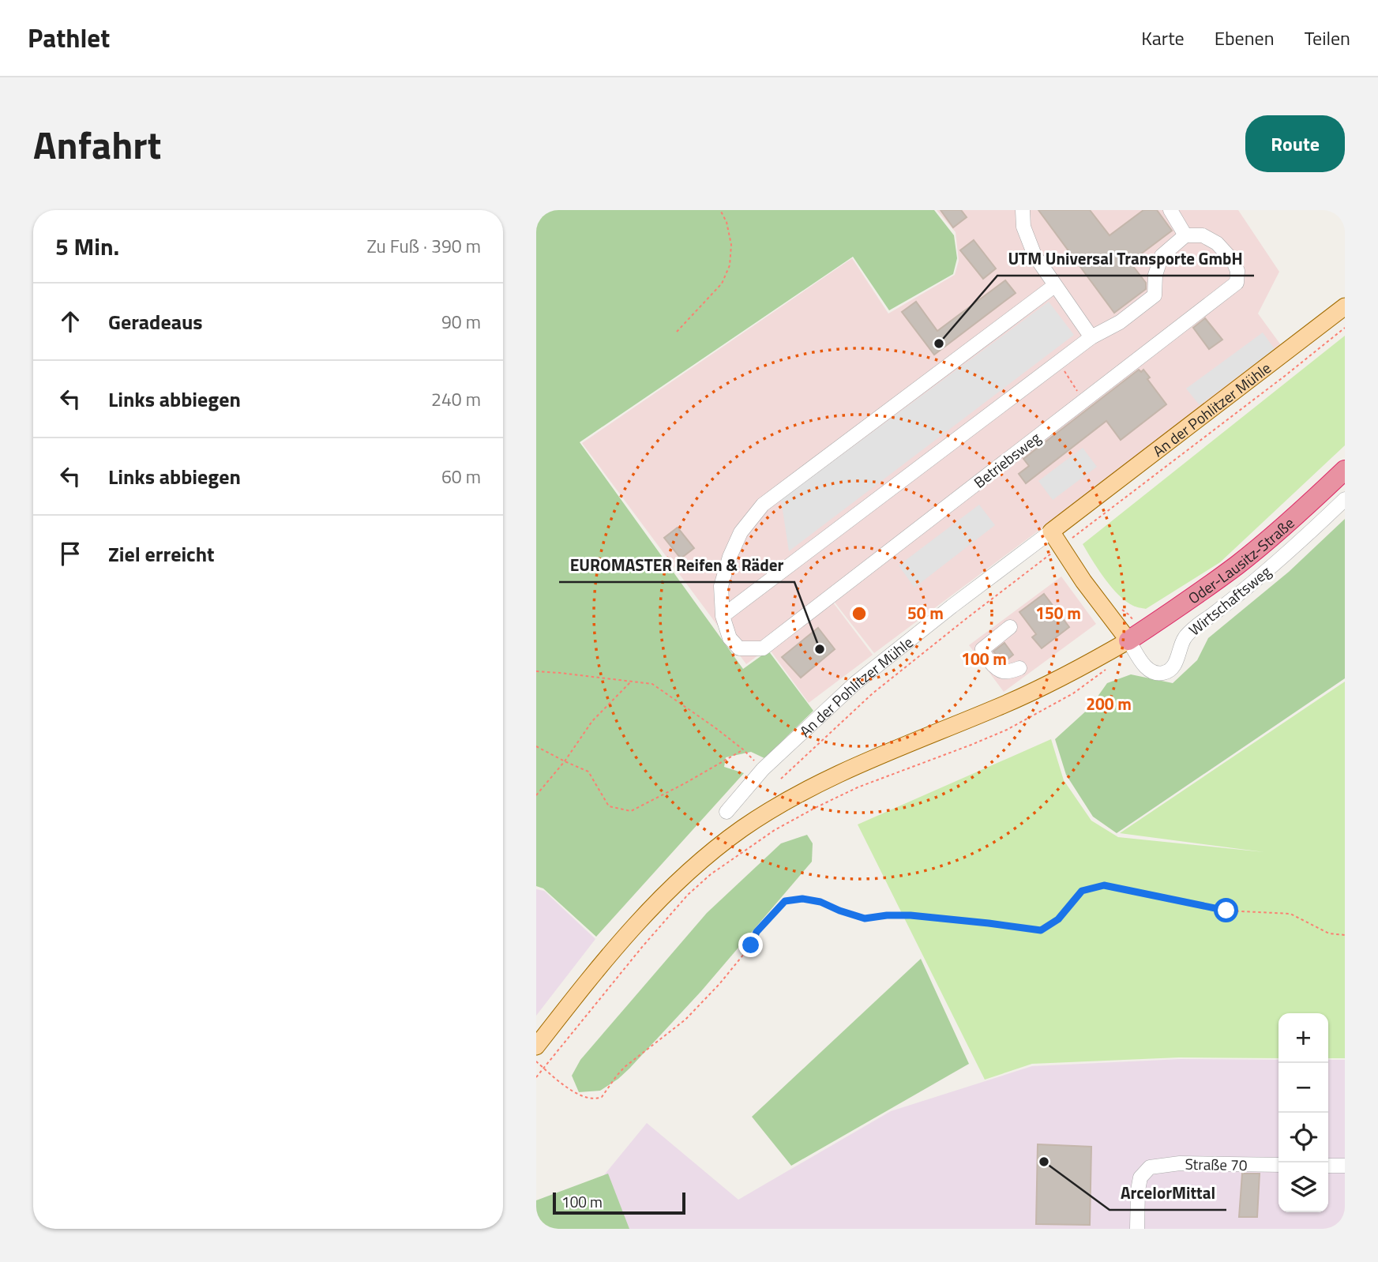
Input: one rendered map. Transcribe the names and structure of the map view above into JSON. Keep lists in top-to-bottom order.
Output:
{
  "streets": {
    "highway": ["Oder-Lausitz-Straße"],
    "main road": ["An der Pohlitzer Mühle"],
    "street": ["Betriebsweg", "Wirtschaftsweg", "Straße 70"]
  },
  "crossings": [
    ["Oder-Lausitz-Straße", "Wirtschaftsweg"]
  ],
  "places": ["UTM Universal Transporte GmbH", "EUROMASTER Reifen & Räder", "ArcelorMittal"],
  "scale_bar": "100 m",
  "page": {
    "header": "Pathlet",
    "nav": ["Karte", "Ebenen", "Teilen"],
    "title": "Anfahrt",
    "buttons": "Route",
    "heading": ["5 Min.", "Zu Fuß · 390 m"],
    "list": [
      ["Geradeaus", "90 m"],
      ["Links abbiegen", "240 m"],
      ["Links abbiegen", "60 m"],
      "Ziel erreicht"
    ],
    "map_buttons": ["+", "−"],
    "scale": "100 m"
  },
  "rings": [
    "50 m",
    "150 m",
    "100 m",
    "200 m"
  ]
}
